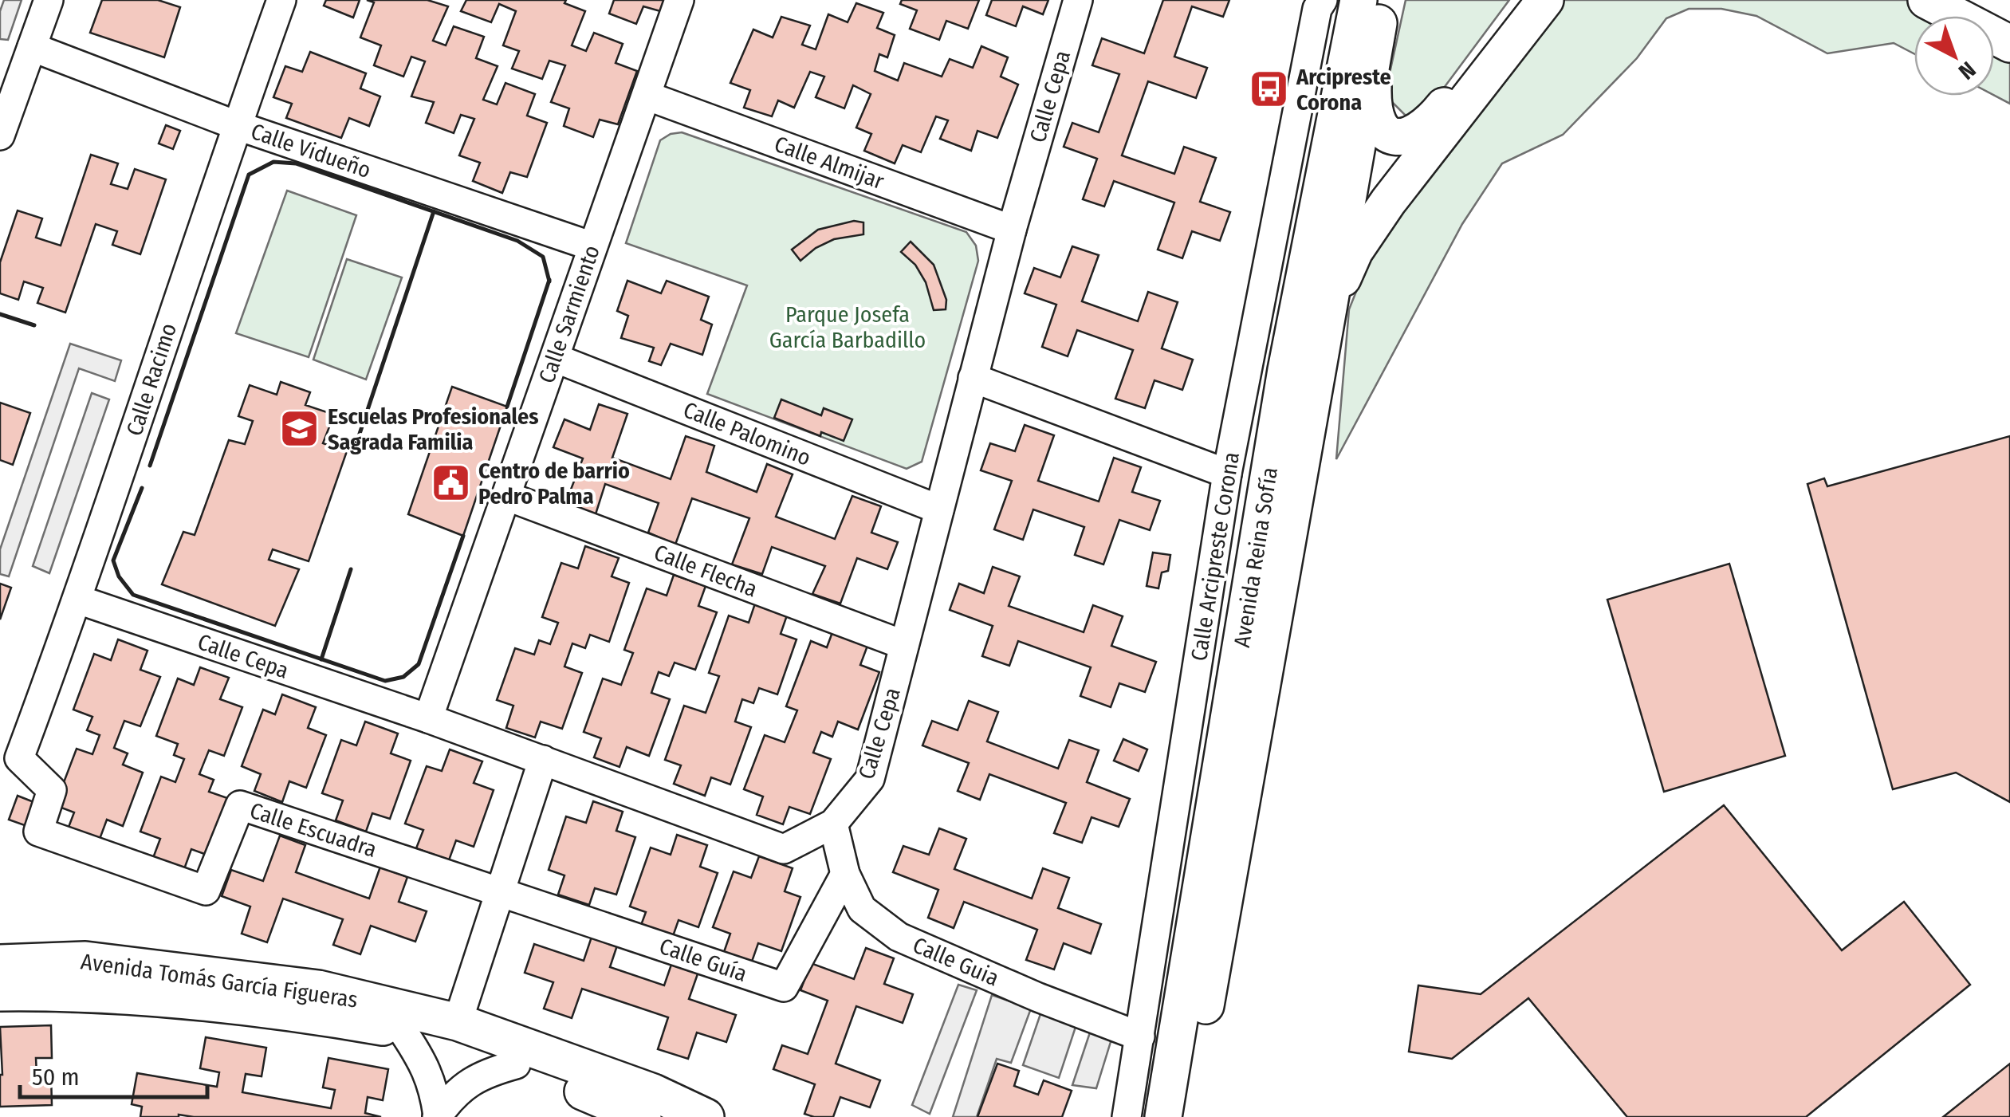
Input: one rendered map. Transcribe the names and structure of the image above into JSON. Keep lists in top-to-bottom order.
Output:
{
  "streets": {
    "main road": ["Avenida Reina Sofía", "Avenida Tomás García Figueras"],
    "street": [
      "Calle Cepa",
      "Calle Vidueño",
      "Calle Almijar",
      "Calle Sarmiento",
      "Calle Racimo",
      "Calle Palomino",
      "Calle Arcipreste Corona",
      "Calle Flecha",
      "Calle Escuadra",
      "Calle Guía",
      "Calle Guia"
    ]
  },
  "crossings": [
    ["Calle Cepa", "Calle Almijar"],
    ["Calle Cepa", "Calle Sarmiento"],
    ["Calle Cepa", "Calle Racimo"],
    ["Calle Cepa", "Calle Palomino"],
    ["Calle Cepa", "Calle Flecha"],
    ["Calle Cepa", "Calle Guia"],
    ["Calle Vidueño", "Calle Sarmiento"],
    ["Calle Vidueño", "Calle Racimo"],
    ["Calle Almijar", "Calle Sarmiento"],
    ["Calle Sarmiento", "Calle Palomino"],
    ["Calle Sarmiento", "Calle Flecha"],
    ["Calle Racimo", "Calle Escuadra"],
    ["Calle Arcipreste Corona", "Calle Guia"],
    ["Calle Escuadra", "Calle Guía"],
    ["Calle Guía", "Calle Guia"]
  ],
  "parks": ["Parque Josefa García Barbadillo"],
  "places": {
    "bus stop": ["Arcipreste Corona"],
    "school or university": ["Escuelas Profesionales Sagrada Familia"],
    "public building": ["Centro de barrio Pedro Palma"]
  },
  "scale_bar": "50 m",
  "north": "bottom right"
}
